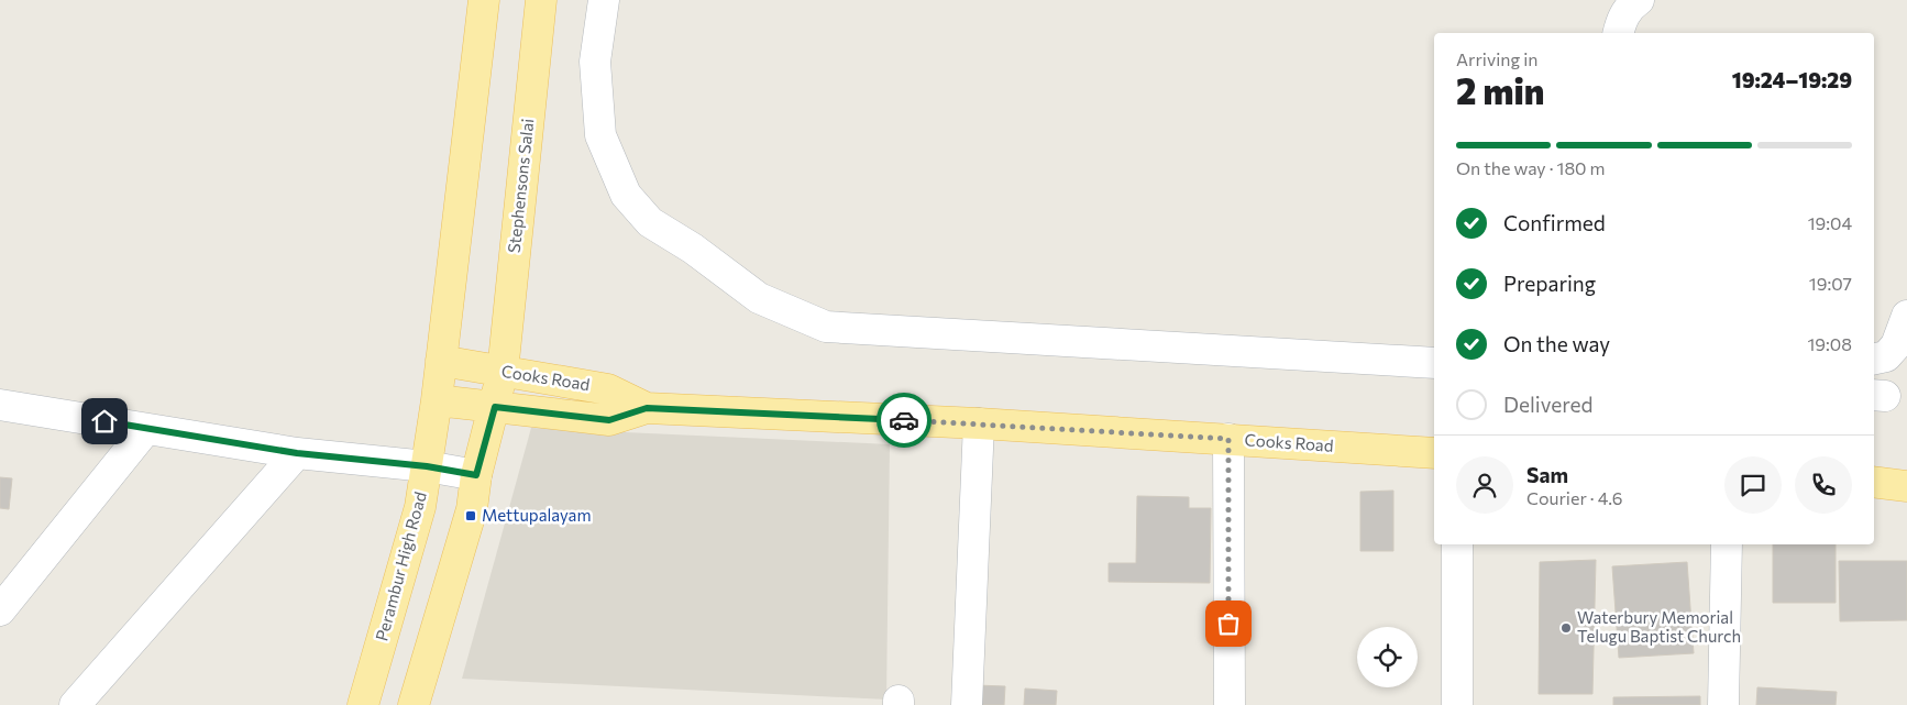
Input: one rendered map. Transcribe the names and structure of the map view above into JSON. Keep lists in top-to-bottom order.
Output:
{
  "streets": {
    "main road": ["Stephensons Salai", "Cooks Road", "Perambur High Road"]
  },
  "crossings": [
    ["Stephensons Salai", "Cooks Road"],
    ["Cooks Road", "Perambur High Road"]
  ],
  "places": {
    "transit": ["Mettupalayam"],
    "other": ["Waterbury Memorial Telugu Baptist Church"]
  },
  "page": {
    "heading": ["2 min", "Arriving in", "19:24–19:29"],
    "panel": ["Sam", "Courier · 4.6"],
    "bar": "On the way · 180 m",
    "list": [
      ["Confirmed", "19:04"],
      ["Preparing", "19:07"],
      ["On the way", "19:08"],
      "Delivered"
    ]
  }
}
